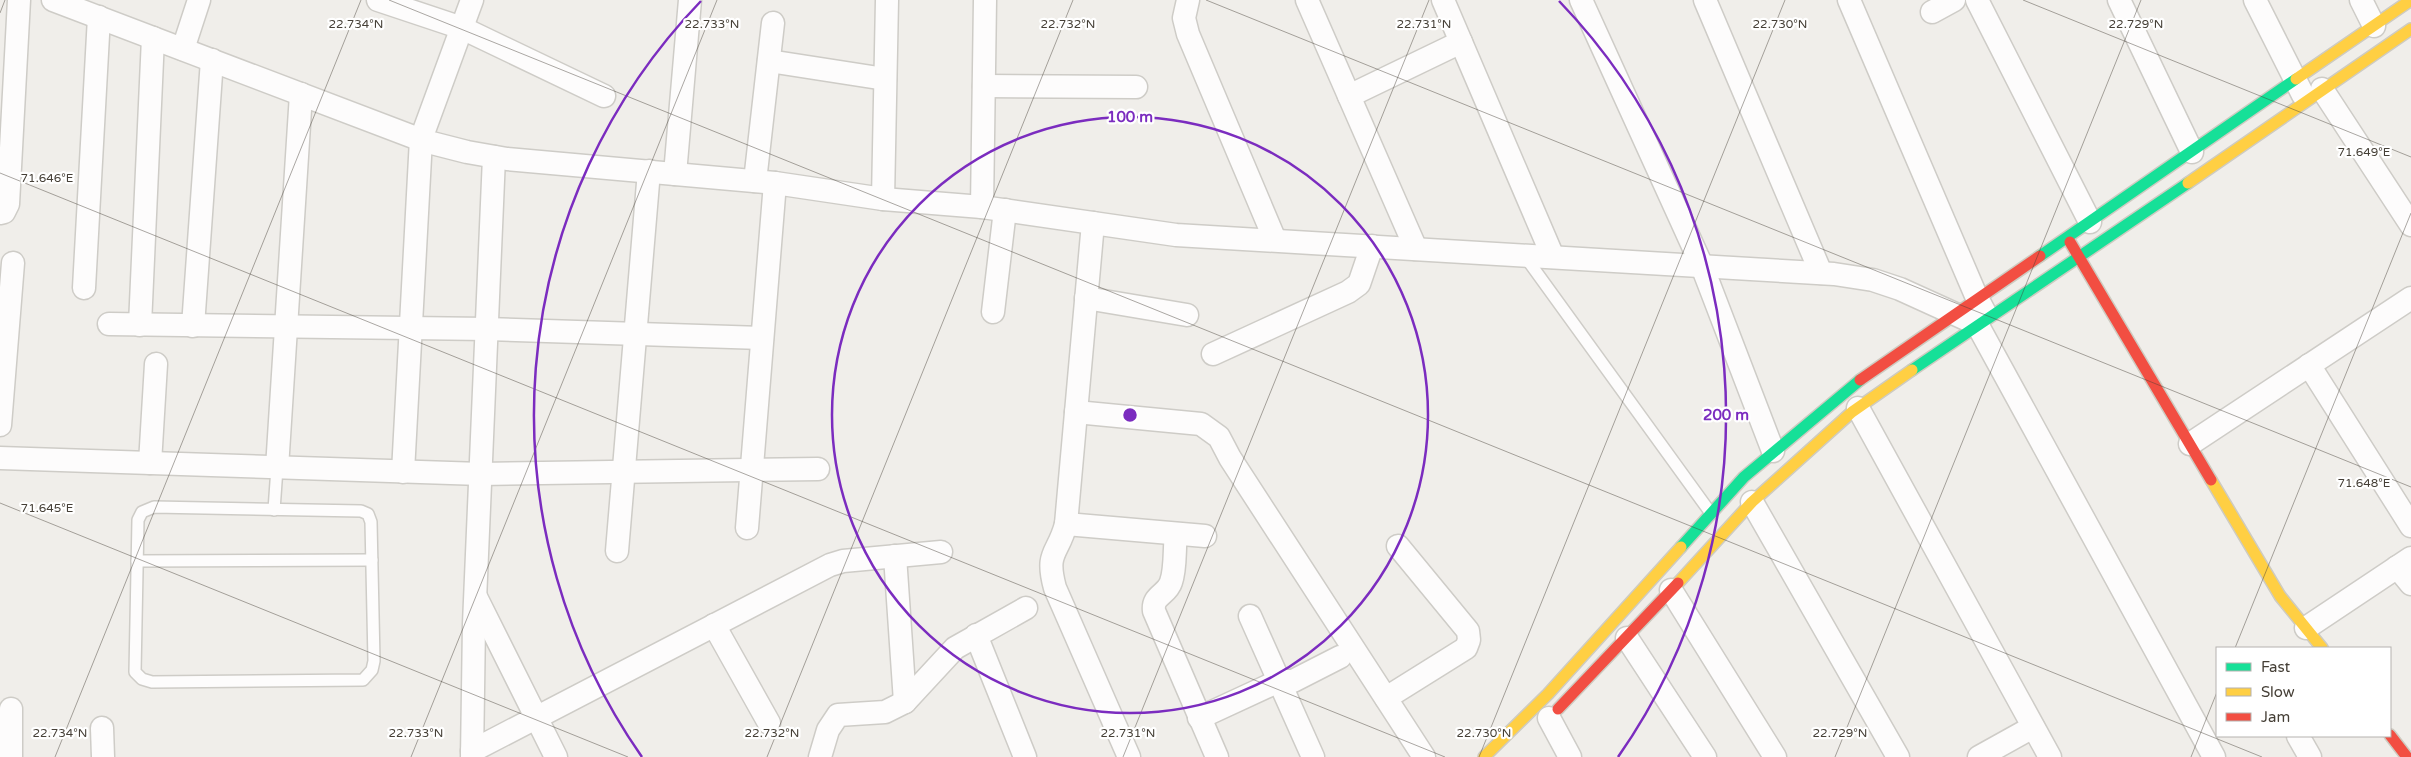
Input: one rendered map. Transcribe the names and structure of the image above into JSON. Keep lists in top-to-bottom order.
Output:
{
  "legend": ["Fast", "Slow", "Jam"],
  "coordinates": [
    "22.734°N",
    "22.733°N",
    "22.732°N",
    "22.731°N",
    "22.730°N",
    "22.729°N",
    "71.649°E",
    "71.646°E",
    "71.648°E",
    "71.645°E"
  ],
  "rings": ["100 m", "200 m"]
}
